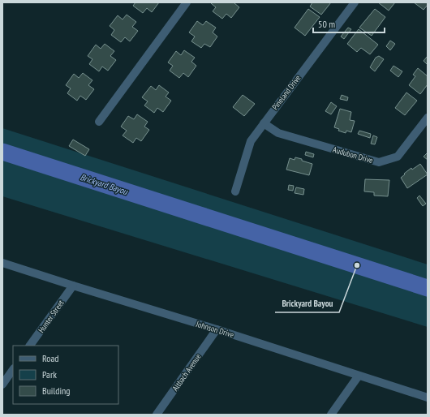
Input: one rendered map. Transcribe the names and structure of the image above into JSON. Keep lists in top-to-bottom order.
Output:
{
  "streets": {
    "street": [
      "Pineland Drive",
      "Audubon Drive",
      "Hunter Street",
      "Johnson Drive",
      "Altbach Avenue"
    ]
  },
  "crossings": [
    ["Pineland Drive", "Audubon Drive"],
    ["Hunter Street", "Johnson Drive"],
    ["Johnson Drive", "Altbach Avenue"]
  ],
  "water": ["Brickyard Bayou"],
  "places": ["Brickyard Bayou"],
  "legend": ["Road", "Park", "Building"],
  "scale_bar": "50 m"
}
